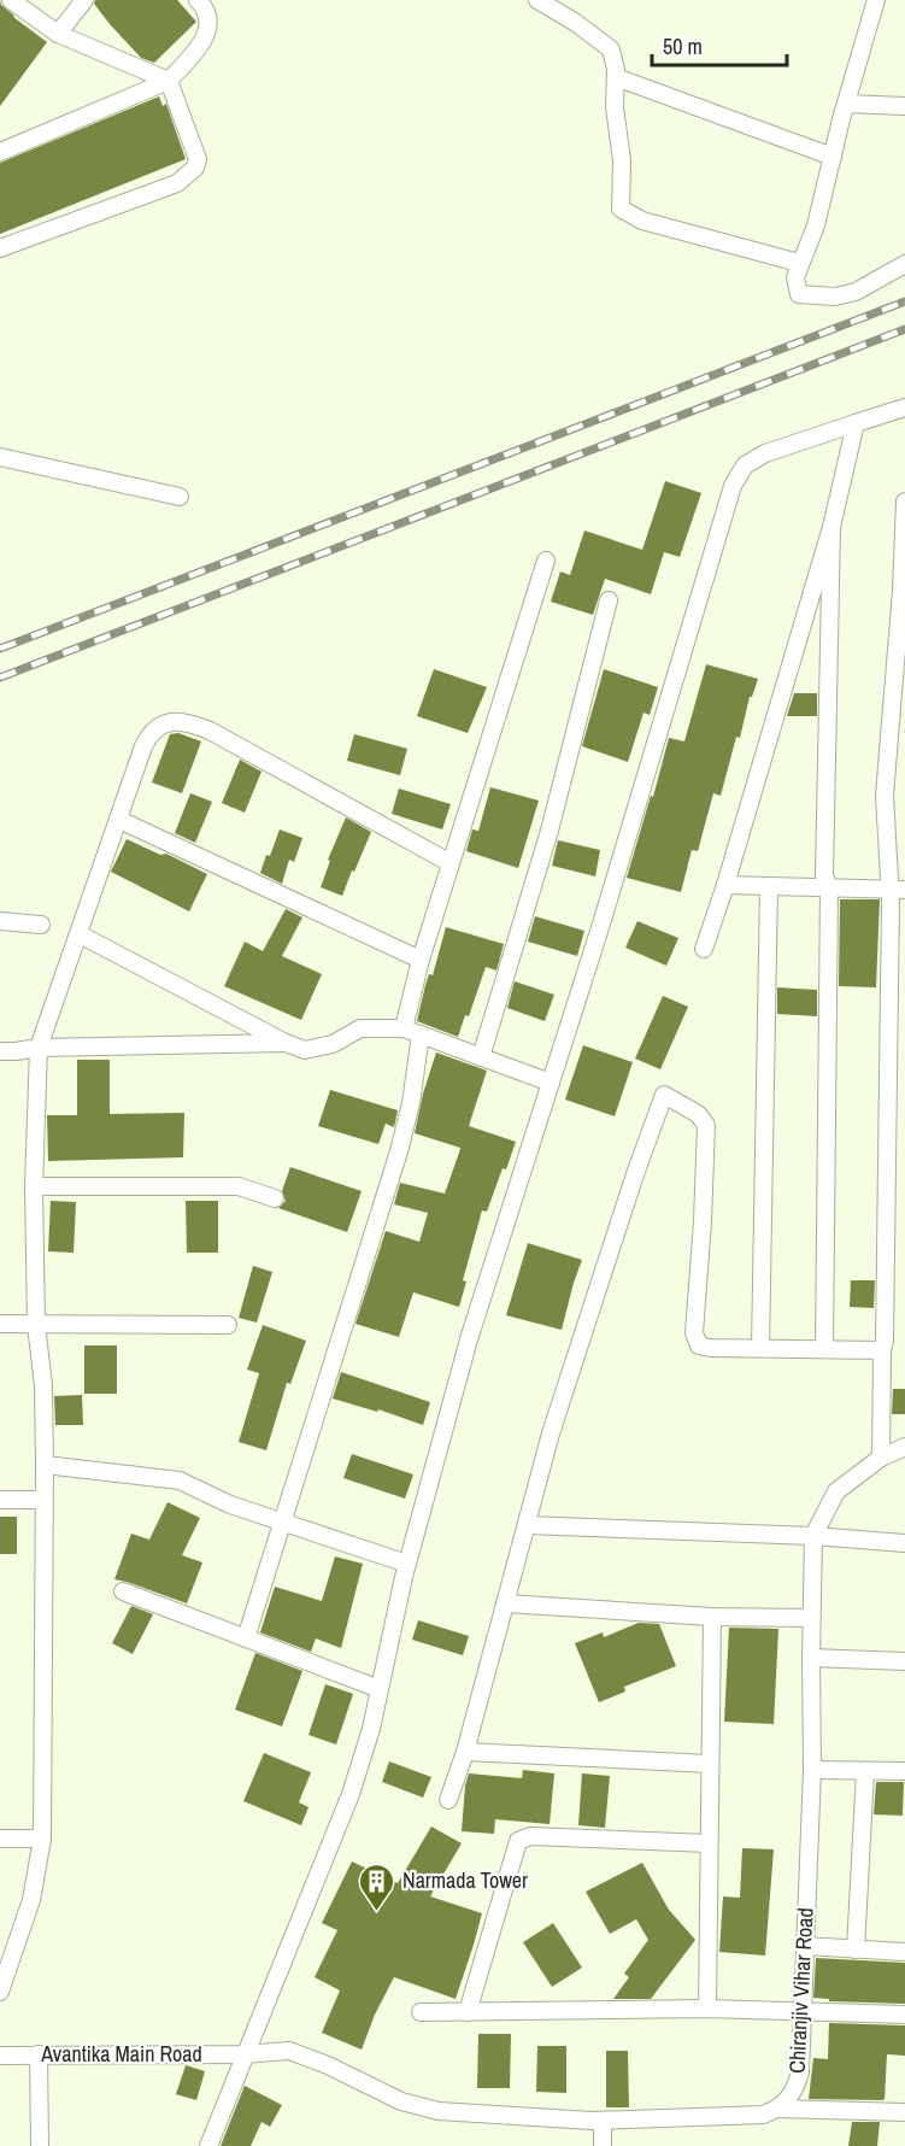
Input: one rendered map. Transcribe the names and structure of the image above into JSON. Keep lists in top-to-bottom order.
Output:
{
  "streets": {
    "street": ["Chiranjiv Vihar Road", "Avantika Main Road"]
  },
  "places": {
    "building": ["Narmada Tower"]
  },
  "scale_bar": "50 m"
}
